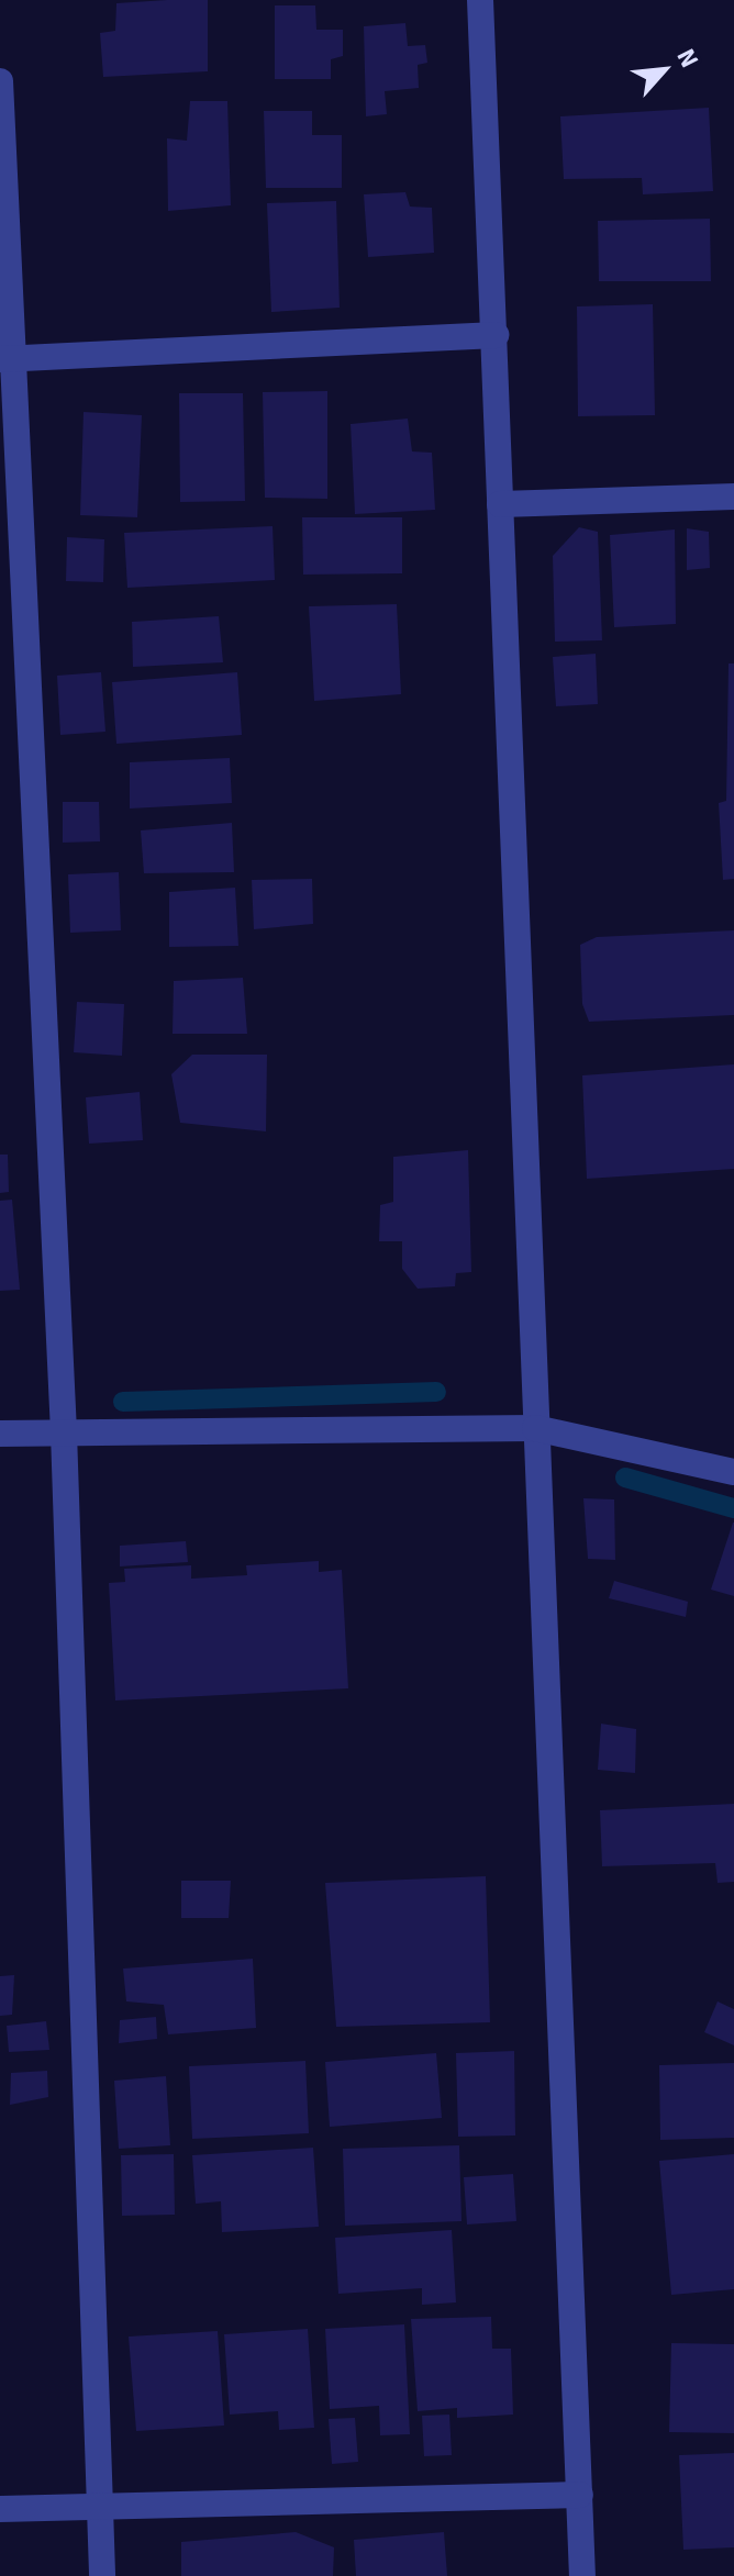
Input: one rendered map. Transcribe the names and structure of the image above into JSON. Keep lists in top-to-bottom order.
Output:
{
  "north": "top right"
}
